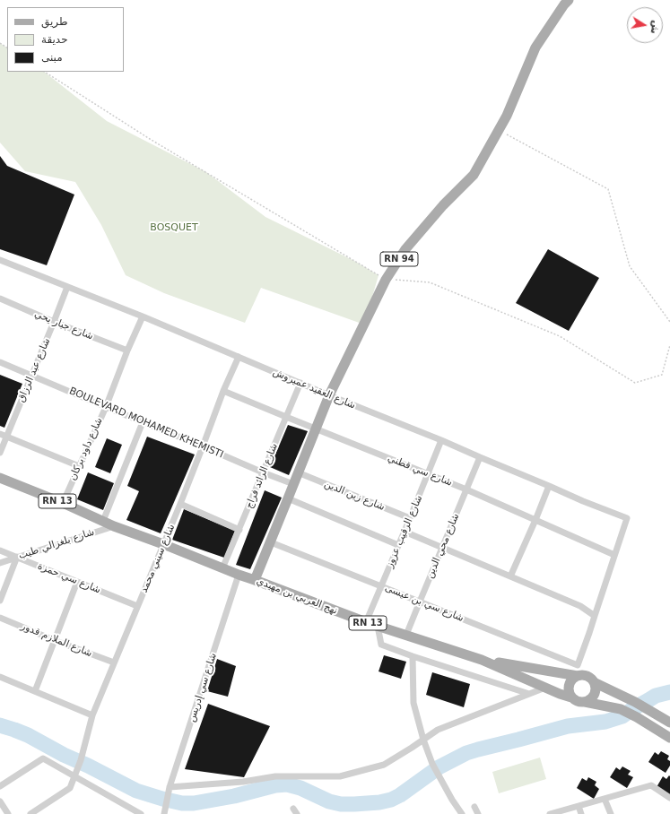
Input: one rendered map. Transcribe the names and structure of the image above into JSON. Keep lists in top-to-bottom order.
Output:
{
  "streets": {
    "main road": ["RN 94", "RN 13", "نهج العربي بن مهيدي"],
    "street": [
      "شارع جبار يحي",
      "شارع عبد الرزاق",
      "شارع العقيد عميروش",
      "BOULEVARD MOHAMED KHEMISTI",
      "شارع داود بركان",
      "شارع سي قطني",
      "شارع الرائد فراج",
      "شارع زين الدين",
      "شارع الرقيب عزوز",
      "شارع بلغزالي طيب",
      "شارع محي الدين",
      "شارع سيني محمد",
      "شارع سي حمزة",
      "شارع سي بن عيسى",
      "شارع الملازم قدور",
      "شارع سي إدريس"
    ]
  },
  "crossings": [
    ["RN 94", "شارع العقيد عميروش"],
    ["RN 94", "BOULEVARD MOHAMED KHEMISTI"],
    ["RN 94", "شارع سي قطني"],
    ["RN 94", "شارع زين الدين"],
    ["RN 94", "نهج العربي بن مهيدي"],
    ["RN 94", "شارع سي بن عيسى"],
    ["شارع جبار يحي", "شارع عبد الرزاق"],
    ["شارع جبار يحي", "شارع داود بركان"],
    ["شارع عبد الرزاق", "شارع العقيد عميروش"],
    ["شارع عبد الرزاق", "BOULEVARD MOHAMED KHEMISTI"],
    ["شارع العقيد عميروش", "شارع داود بركان"],
    ["شارع العقيد عميروش", "شارع سي قطني"],
    ["شارع العقيد عميروش", "شارع الرائد فراج"],
    ["شارع العقيد عميروش", "شارع الرقيب عزوز"],
    ["شارع العقيد عميروش", "شارع محي الدين"],
    ["شارع العقيد عميروش", "شارع سيني محمد"],
    ["BOULEVARD MOHAMED KHEMISTI", "شارع داود بركان"],
    ["BOULEVARD MOHAMED KHEMISTI", "شارع الرائد فراج"],
    ["BOULEVARD MOHAMED KHEMISTI", "شارع سيني محمد"],
    ["شارع داود بركان", "RN 13"],
    ["شارع سي قطني", "شارع الرائد فراج"],
    ["شارع سي قطني", "شارع الرقيب عزوز"],
    ["شارع سي قطني", "شارع محي الدين"],
    ["شارع سي قطني", "شارع سيني محمد"],
    ["شارع الرائد فراج", "نهج العربي بن مهيدي"],
    ["شارع زين الدين", "شارع الرقيب عزوز"],
    ["RN 13", "شارع بلغزالي طيب"],
    ["RN 13", "نهج العربي بن مهيدي"],
    ["شارع الرقيب عزوز", "نهج العربي بن مهيدي"],
    ["شارع الرقيب عزوز", "شارع سي بن عيسى"],
    ["شارع بلغزالي طيب", "شارع سي حمزة"],
    ["شارع بلغزالي طيب", "نهج العربي بن مهيدي"],
    ["شارع محي الدين", "نهج العربي بن مهيدي"],
    ["شارع محي الدين", "شارع سي بن عيسى"],
    ["شارع سيني محمد", "شارع سي حمزة"],
    ["شارع سيني محمد", "نهج العربي بن مهيدي"],
    ["شارع سيني محمد", "شارع الملازم قدور"],
    ["نهج العربي بن مهيدي", "شارع سي إدريس"]
  ],
  "parks": ["BOSQUET"],
  "legend": ["طريق", "حديقة", "مبنى"],
  "north": "right"
}
